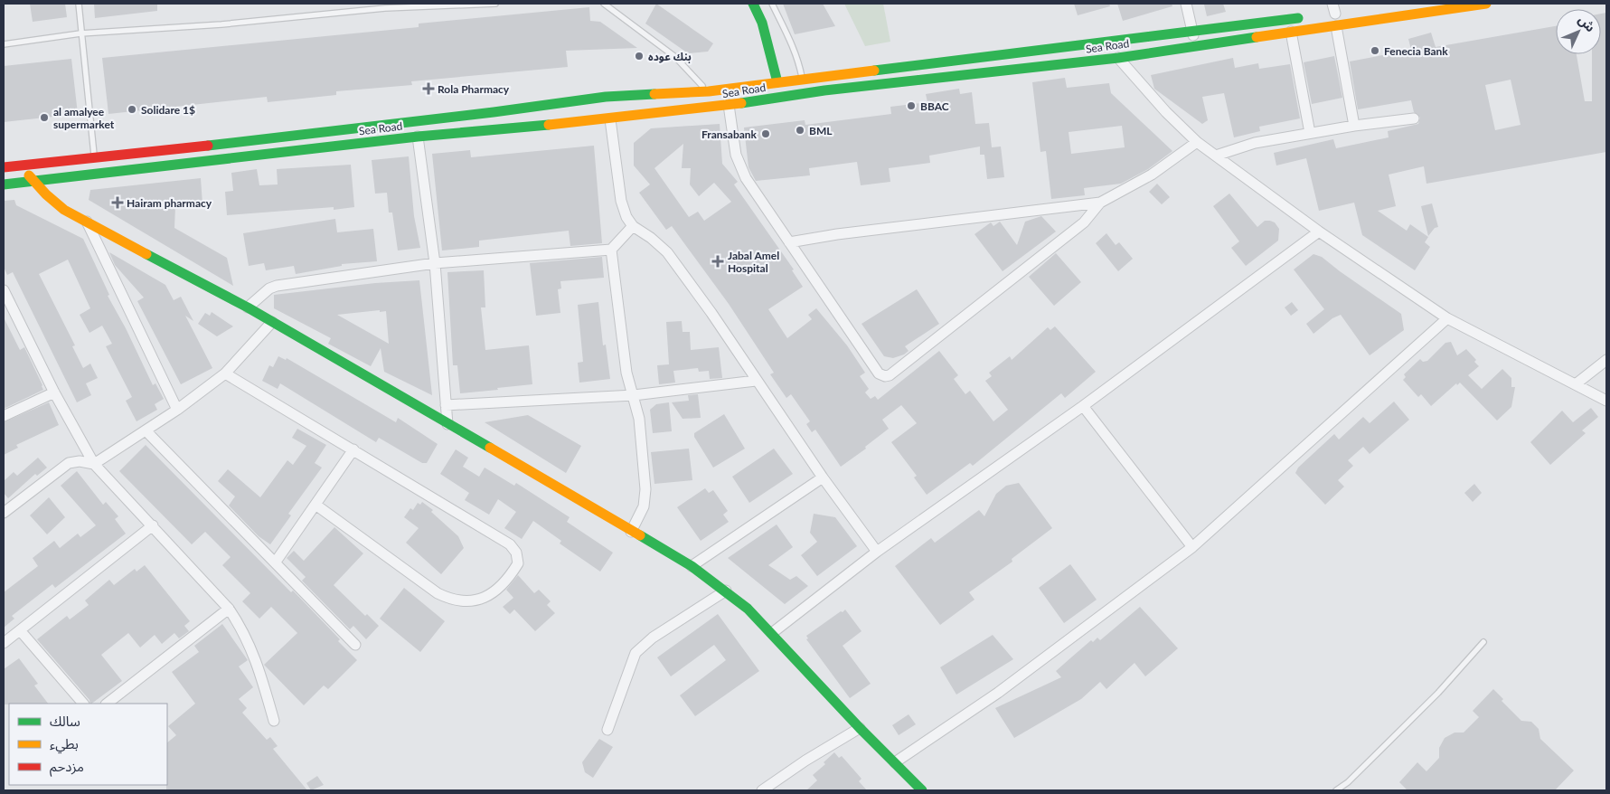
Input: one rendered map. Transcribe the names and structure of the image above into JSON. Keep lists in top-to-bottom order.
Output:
{
  "streets": {
    "main road": ["Sea Road"]
  },
  "places": {
    "other": [
      "Fenecia Bank",
      "بنك عوده",
      "BBAC",
      "Solidare 1$",
      "al amalyee supermarket",
      "BML",
      "Fransabank"
    ],
    "health": ["Rola Pharmacy", "Hairam pharmacy", "Jabal Amel Hospital"]
  },
  "legend": ["سالك", "بطيء", "مزدحم"],
  "north": "top right"
}
